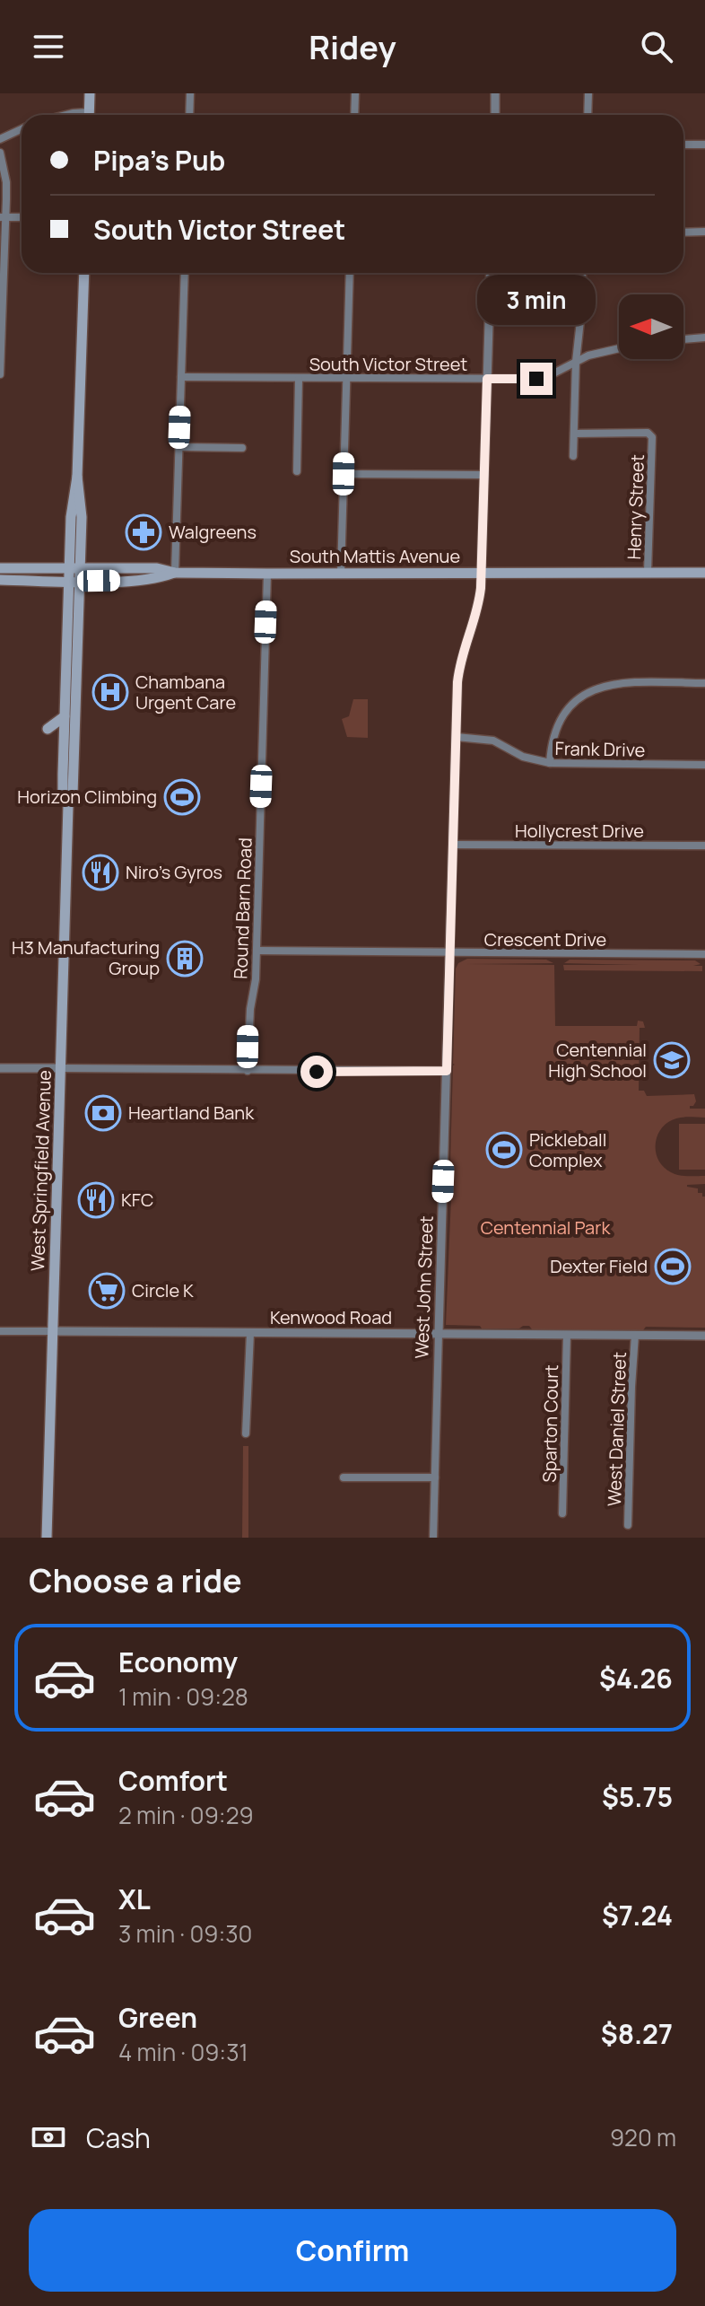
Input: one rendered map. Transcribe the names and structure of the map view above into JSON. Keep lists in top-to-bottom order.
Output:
{
  "streets": {
    "main road": ["South Mattis Avenue", "West Springfield Avenue"],
    "street": [
      "South Victor Street",
      "Henry Street",
      "Frank Drive",
      "Hollycrest Drive",
      "Round Barn Road",
      "Crescent Drive",
      "West John Street",
      "Kenwood Road",
      "Sparton Court",
      "West Daniel Street"
    ]
  },
  "crossings": [
    ["South Victor Street", "West John Street"],
    ["Henry Street", "South Mattis Avenue"],
    ["South Mattis Avenue", "Round Barn Road"],
    ["South Mattis Avenue", "West Springfield Avenue"],
    ["South Mattis Avenue", "West John Street"],
    ["Frank Drive", "West John Street"],
    ["Hollycrest Drive", "West John Street"],
    ["Round Barn Road", "Crescent Drive"],
    ["Crescent Drive", "West John Street"],
    ["West Springfield Avenue", "Kenwood Road"],
    ["West John Street", "Kenwood Road"],
    ["Kenwood Road", "Sparton Court"],
    ["Kenwood Road", "West Daniel Street"]
  ],
  "parks": ["Centennial Park"],
  "places": {
    "pharmacy": ["Walgreens"],
    "hospital": ["Chambana Urgent Care"],
    "sports": ["Horizon Climbing", "Pickleball Complex", "Dexter Field"],
    "restaurant": ["Niro's Gyros", "KFC"],
    "building": ["H3 Manufacturing Group"],
    "school or university": ["Centennial High School"],
    "bank": ["Heartland Bank"],
    "supermarket": ["Circle K"]
  },
  "north": "left",
  "page": {
    "header": "Ridey",
    "banner": ["Pipa's Pub", "South Victor Street"],
    "bubble": "3 min",
    "heading": "Choose a ride",
    "list": [
      {
        "name": "Economy",
        "note": "1 min · 09:28",
        "value": "$4.26"
      },
      {
        "name": "Comfort",
        "note": "2 min · 09:29",
        "value": "$5.75"
      },
      {
        "name": "XL",
        "note": "3 min · 09:30",
        "value": "$7.24"
      },
      {
        "name": "Green",
        "note": "4 min · 09:31",
        "value": "$8.27"
      }
    ],
    "pay": ["Cash", "920 m"],
    "buttons": "Confirm"
  }
}
